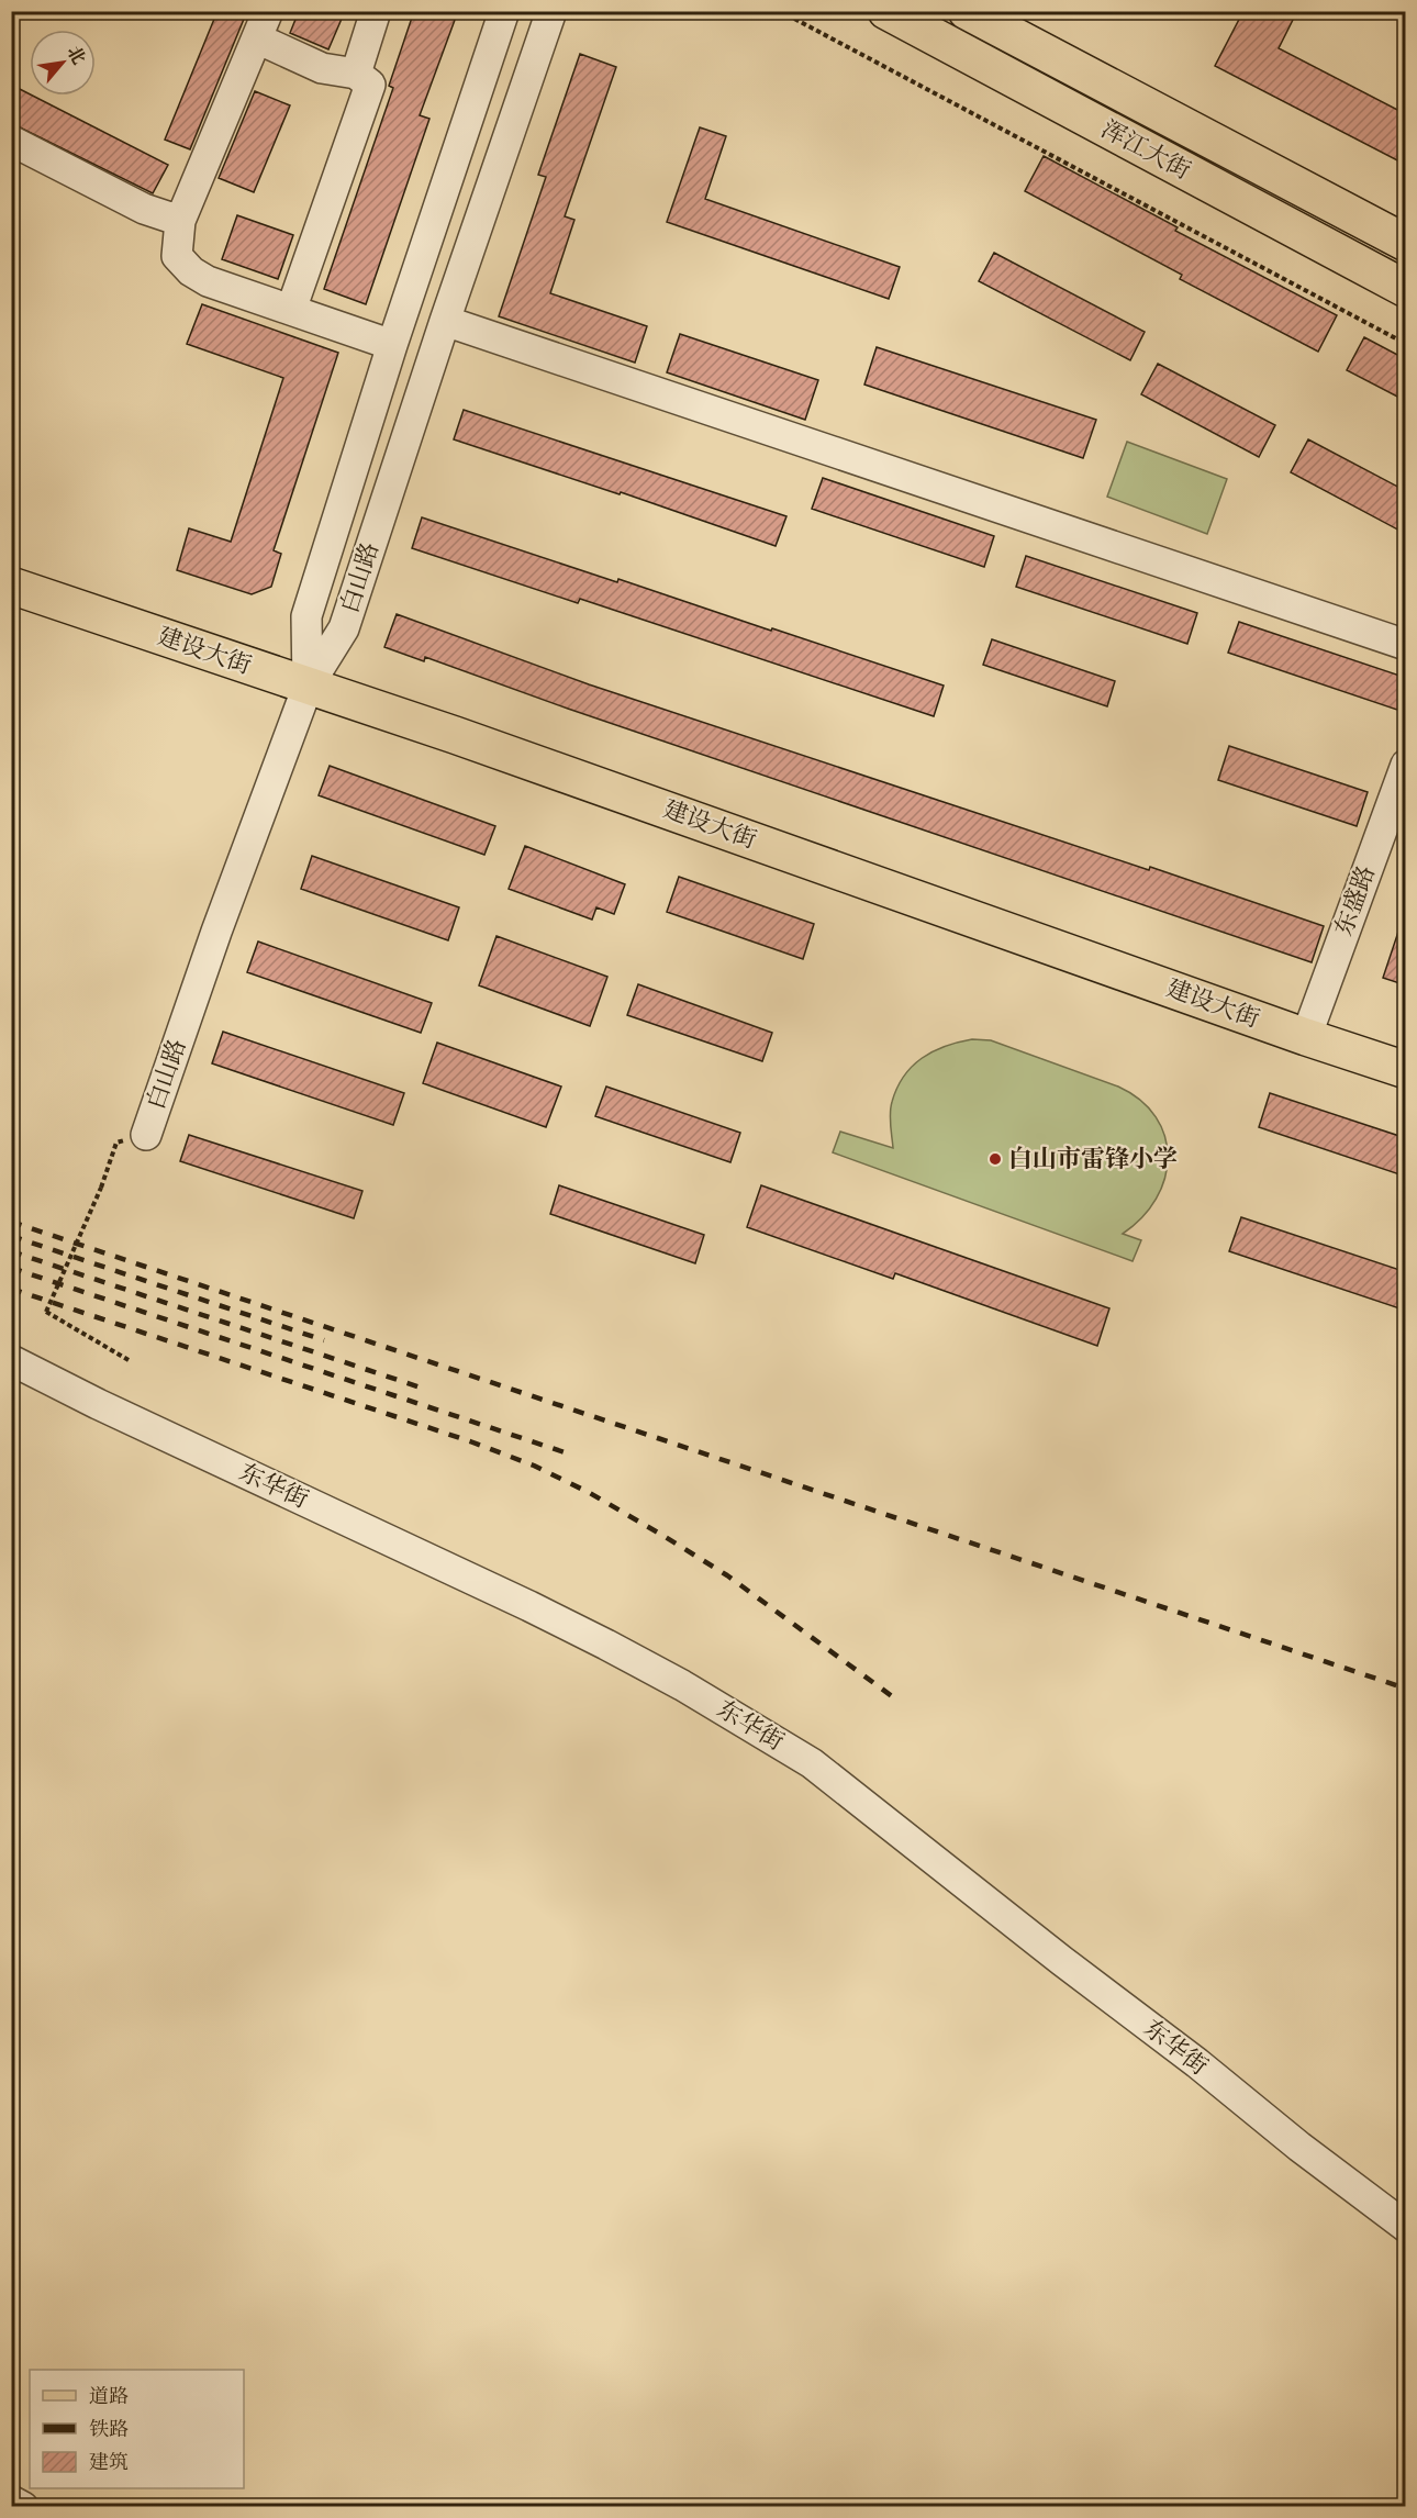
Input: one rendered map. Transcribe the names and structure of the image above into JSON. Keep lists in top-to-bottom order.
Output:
{
  "streets": {
    "main road": ["浑江大街", "建设大街"],
    "street": ["白山路", "东盛路", "东华街"]
  },
  "crossings": [
    ["白山路", "建设大街"],
    ["建设大街", "东盛路"]
  ],
  "places": ["白山市雷锋小学"],
  "legend": ["道路", "铁路", "建筑"],
  "north": "top right"
}
